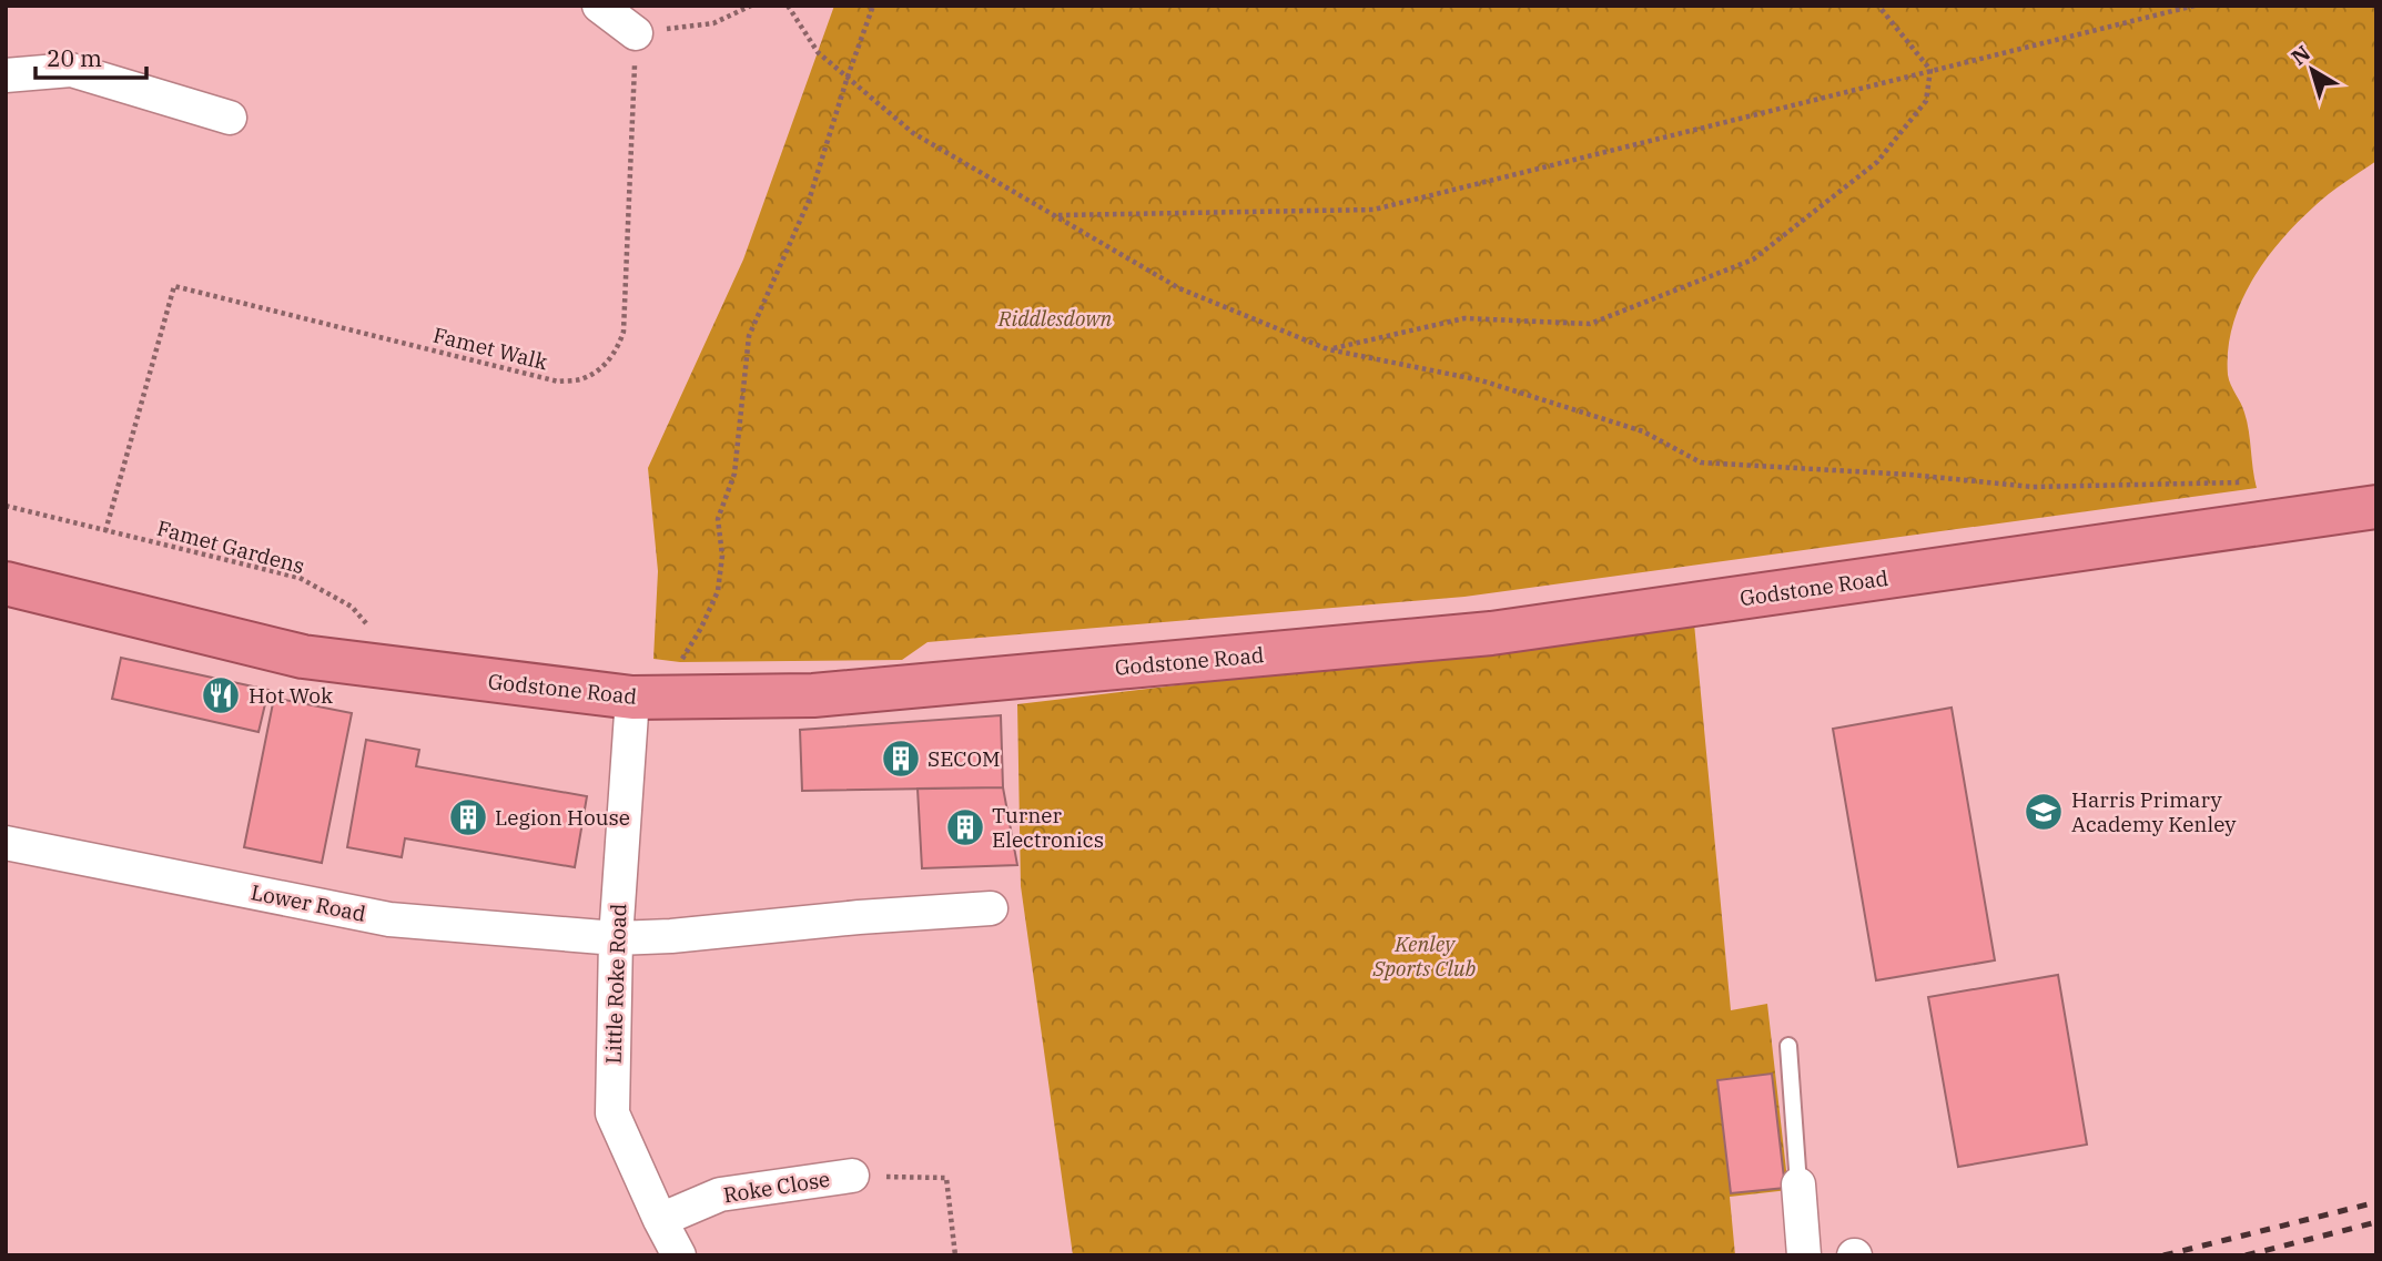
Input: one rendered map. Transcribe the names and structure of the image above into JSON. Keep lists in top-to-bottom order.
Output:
{
  "streets": {
    "highway": ["Godstone Road"],
    "street": ["Lower Road", "Little Roke Road", "Roke Close"],
    "path": ["Famet Walk", "Famet Gardens"]
  },
  "crossings": [
    ["Famet Walk", "Famet Gardens"],
    ["Famet Gardens", "Godstone Road"],
    ["Godstone Road", "Little Roke Road"],
    ["Lower Road", "Little Roke Road"],
    ["Little Roke Road", "Roke Close"]
  ],
  "parks": ["Riddlesdown", "Kenley Sports Club"],
  "places": {
    "restaurant": ["Hot Wok"],
    "building": ["SECOM", "Legion House", "Turner Electronics"],
    "school or university": ["Harris Primary Academy Kenley"]
  },
  "scale_bar": "20 m",
  "north": "top left"
}
